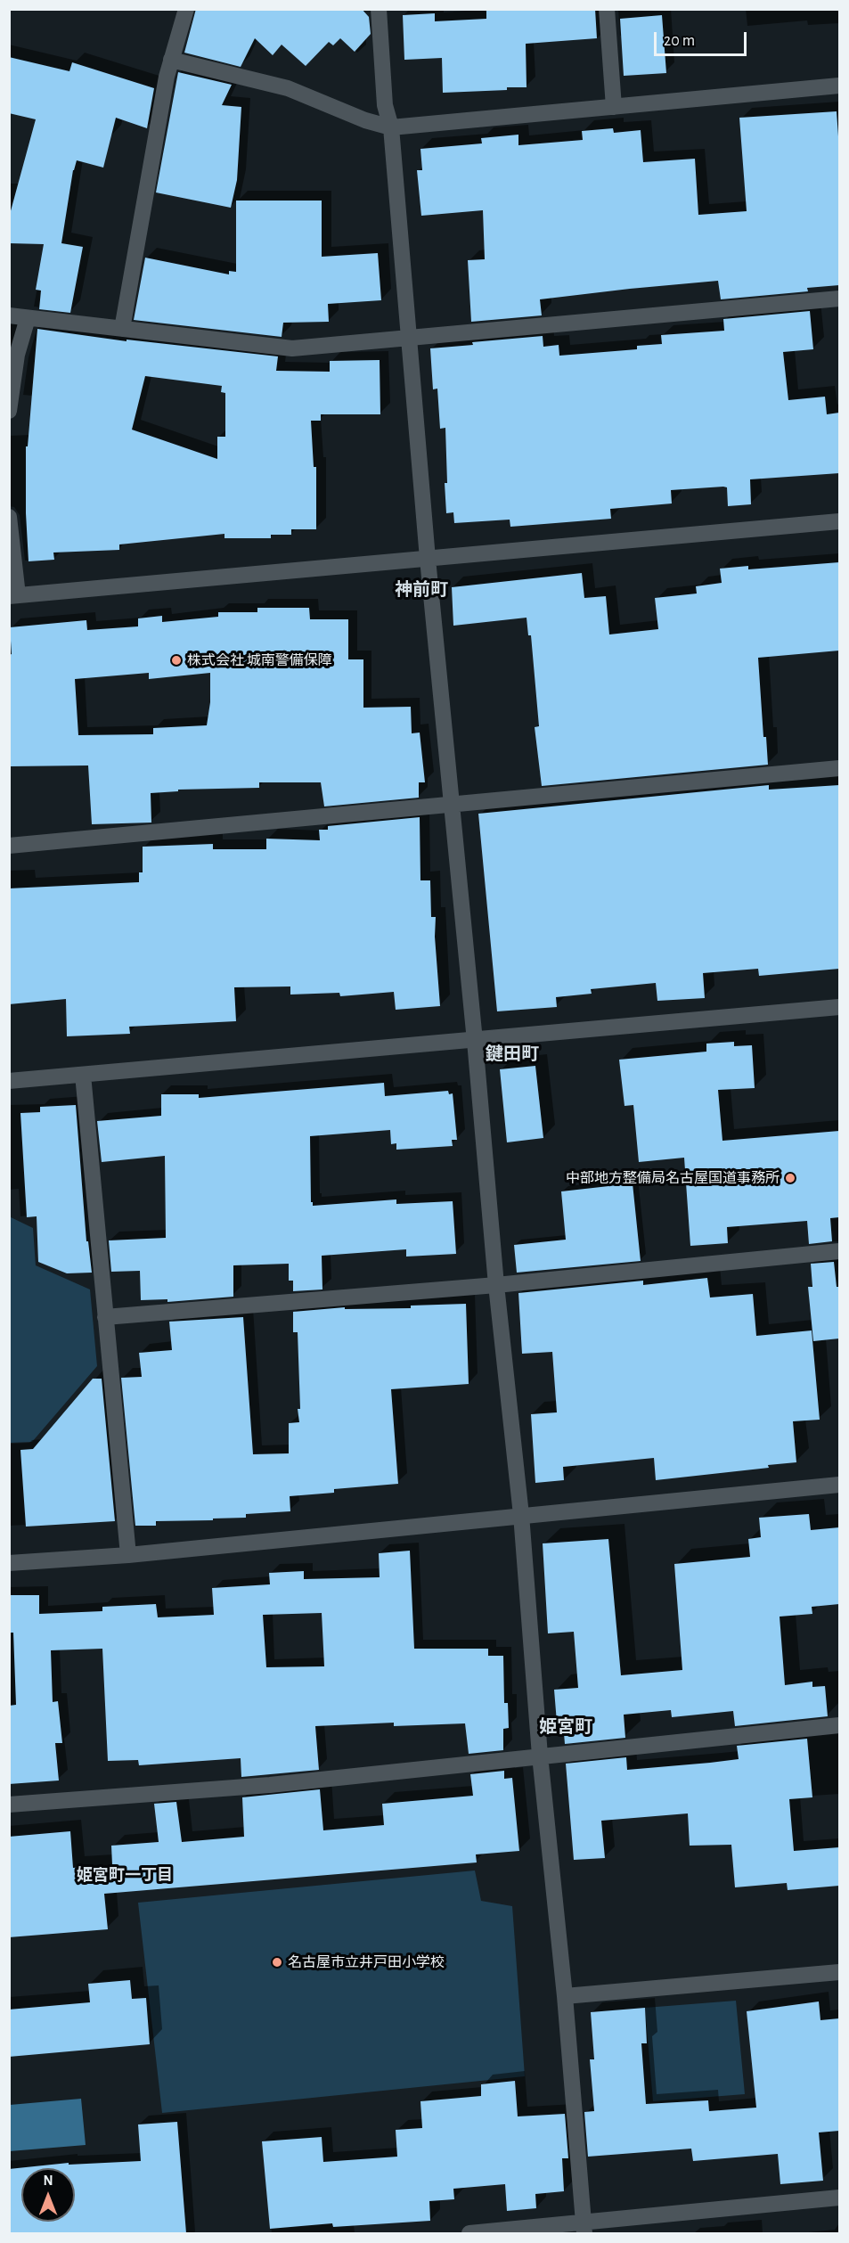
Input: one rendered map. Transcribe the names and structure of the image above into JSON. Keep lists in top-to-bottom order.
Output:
{
  "districts": [
    "神前町",
    "鍵田町",
    "姫宮町",
    "姫宮町一丁目"
  ],
  "places": ["株式会社 城南警備保障", "中部地方整備局名古屋国道事務所", "名古屋市立井戸田小学校"],
  "scale_bar": "20 m",
  "north": "top"
}
